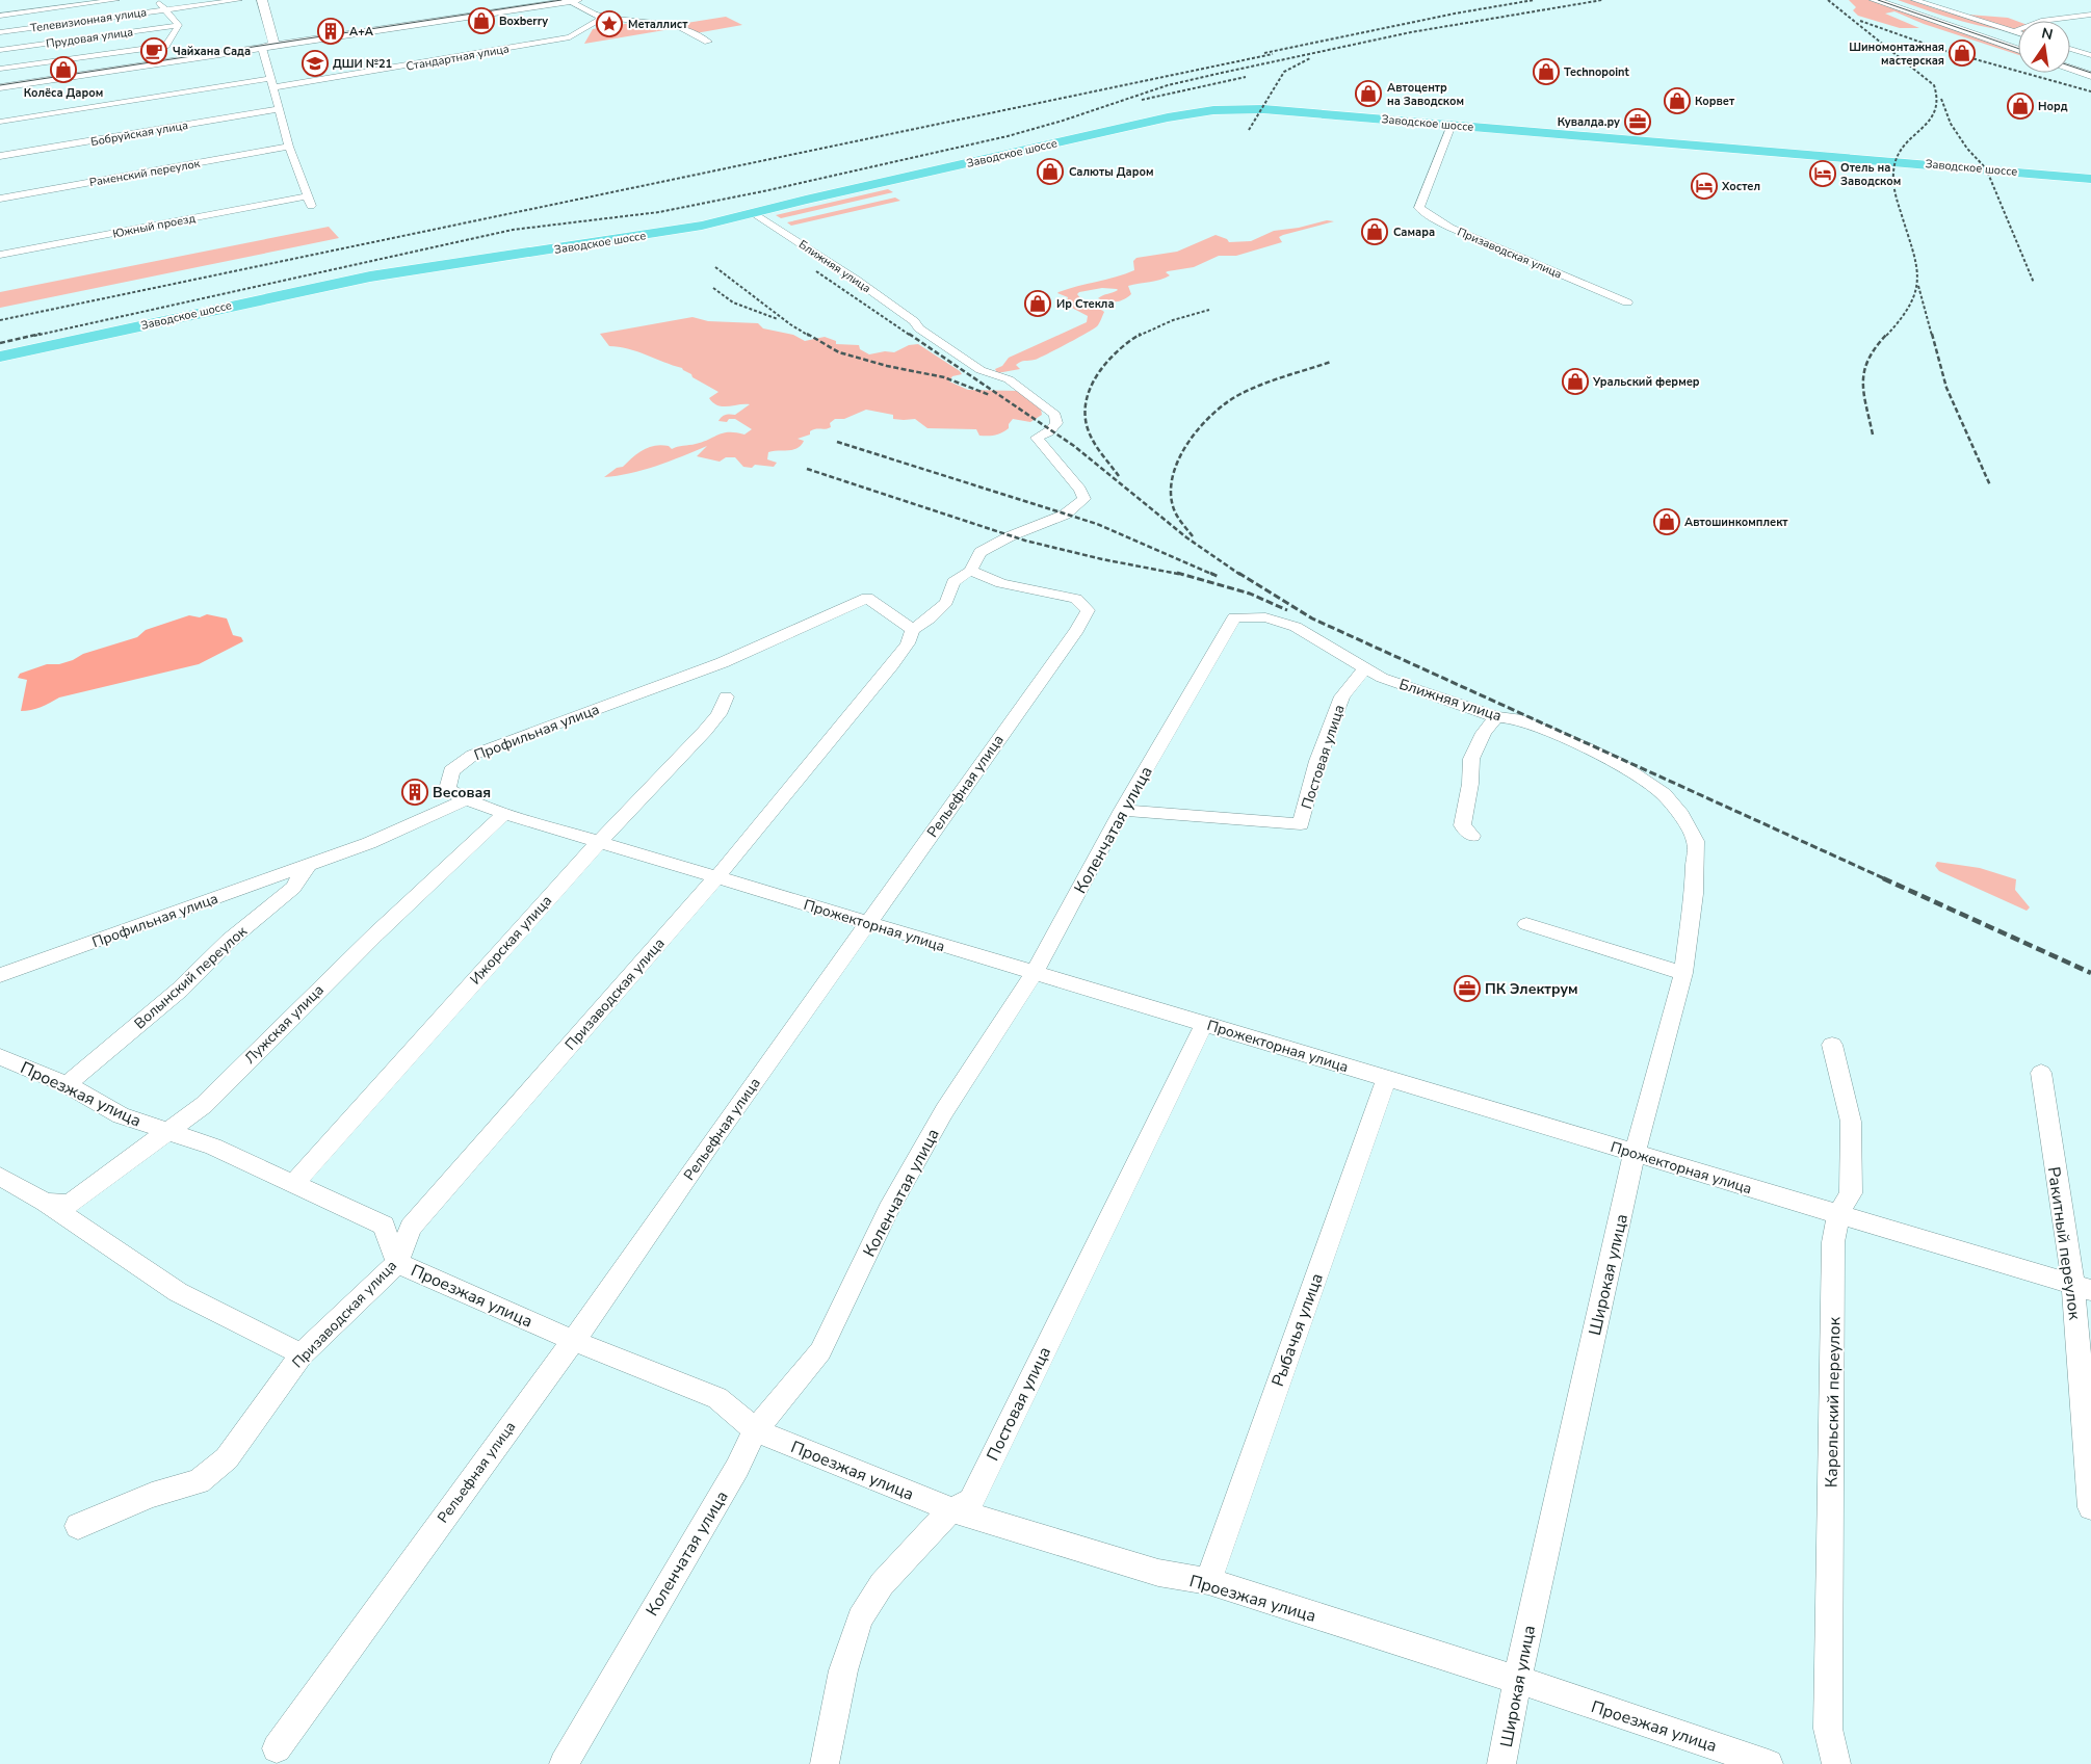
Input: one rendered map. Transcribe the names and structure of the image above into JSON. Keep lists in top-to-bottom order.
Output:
{
  "streets": {
    "main road": ["Заводское шоссе"],
    "street": [
      "Телевизионная улица",
      "Прудовая улица",
      "Стандартная улица",
      "Бобруйская улица",
      "Раменский переулок",
      "Южный проезд",
      "Призаводская улица",
      "Ближняя улица",
      "Профильная улица",
      "Постовая улица",
      "Рельефная улица",
      "Коленчатая улица",
      "Прожекторная улица",
      "Ижорская улица",
      "Волынский переулок",
      "Лужская улица",
      "Проезжая улица",
      "Ракитный переулок",
      "Широкая улица",
      "Рыбачья улица",
      "Карельский переулок"
    ]
  },
  "crossings": [
    ["Заводское шоссе", "Призаводская улица"],
    ["Заводское шоссе", "Ближняя улица"],
    ["Призаводская улица", "Ближняя улица"],
    ["Призаводская улица", "Профильная улица"],
    ["Призаводская улица", "Рельефная улица"],
    ["Призаводская улица", "Прожекторная улица"],
    ["Призаводская улица", "Проезжая улица"],
    ["Ближняя улица", "Постовая улица"],
    ["Ближняя улица", "Коленчатая улица"],
    ["Ближняя улица", "Широкая улица"],
    ["Профильная улица", "Прожекторная улица"],
    ["Профильная улица", "Волынский переулок"],
    ["Постовая улица", "Коленчатая улица"],
    ["Постовая улица", "Прожекторная улица"],
    ["Постовая улица", "Проезжая улица"],
    ["Рельефная улица", "Прожекторная улица"],
    ["Рельефная улица", "Проезжая улица"],
    ["Коленчатая улица", "Прожекторная улица"],
    ["Коленчатая улица", "Проезжая улица"],
    ["Прожекторная улица", "Ижорская улица"],
    ["Прожекторная улица", "Лужская улица"],
    ["Прожекторная улица", "Ракитный переулок"],
    ["Прожекторная улица", "Широкая улица"],
    ["Прожекторная улица", "Рыбачья улица"],
    ["Прожекторная улица", "Карельский переулок"],
    ["Ижорская улица", "Проезжая улица"],
    ["Волынский переулок", "Проезжая улица"],
    ["Лужская улица", "Проезжая улица"],
    ["Проезжая улица", "Широкая улица"],
    ["Проезжая улица", "Рыбачья улица"]
  ],
  "places": {
    "shop": [
      "Boxberry",
      "Шиномонтажная мастерская",
      "Колёса Даром",
      "Technopoint",
      "Автоцентр на Заводском",
      "Корвет",
      "Норд",
      "Салюты Даром",
      "Самара",
      "Ир Стекла",
      "Уральский фермер",
      "Автошинкомплект"
    ],
    "place": ["Металлист"],
    "building": ["А+A", "Весовая"],
    "cafe": ["Чайхана Сада"],
    "school or university": ["ДШИ №21"],
    "office": ["Кувалда.ру", "ПК Электрум"],
    "hotel": ["Отель на Заводском", "Хостел"]
  },
  "north": "top"
}
